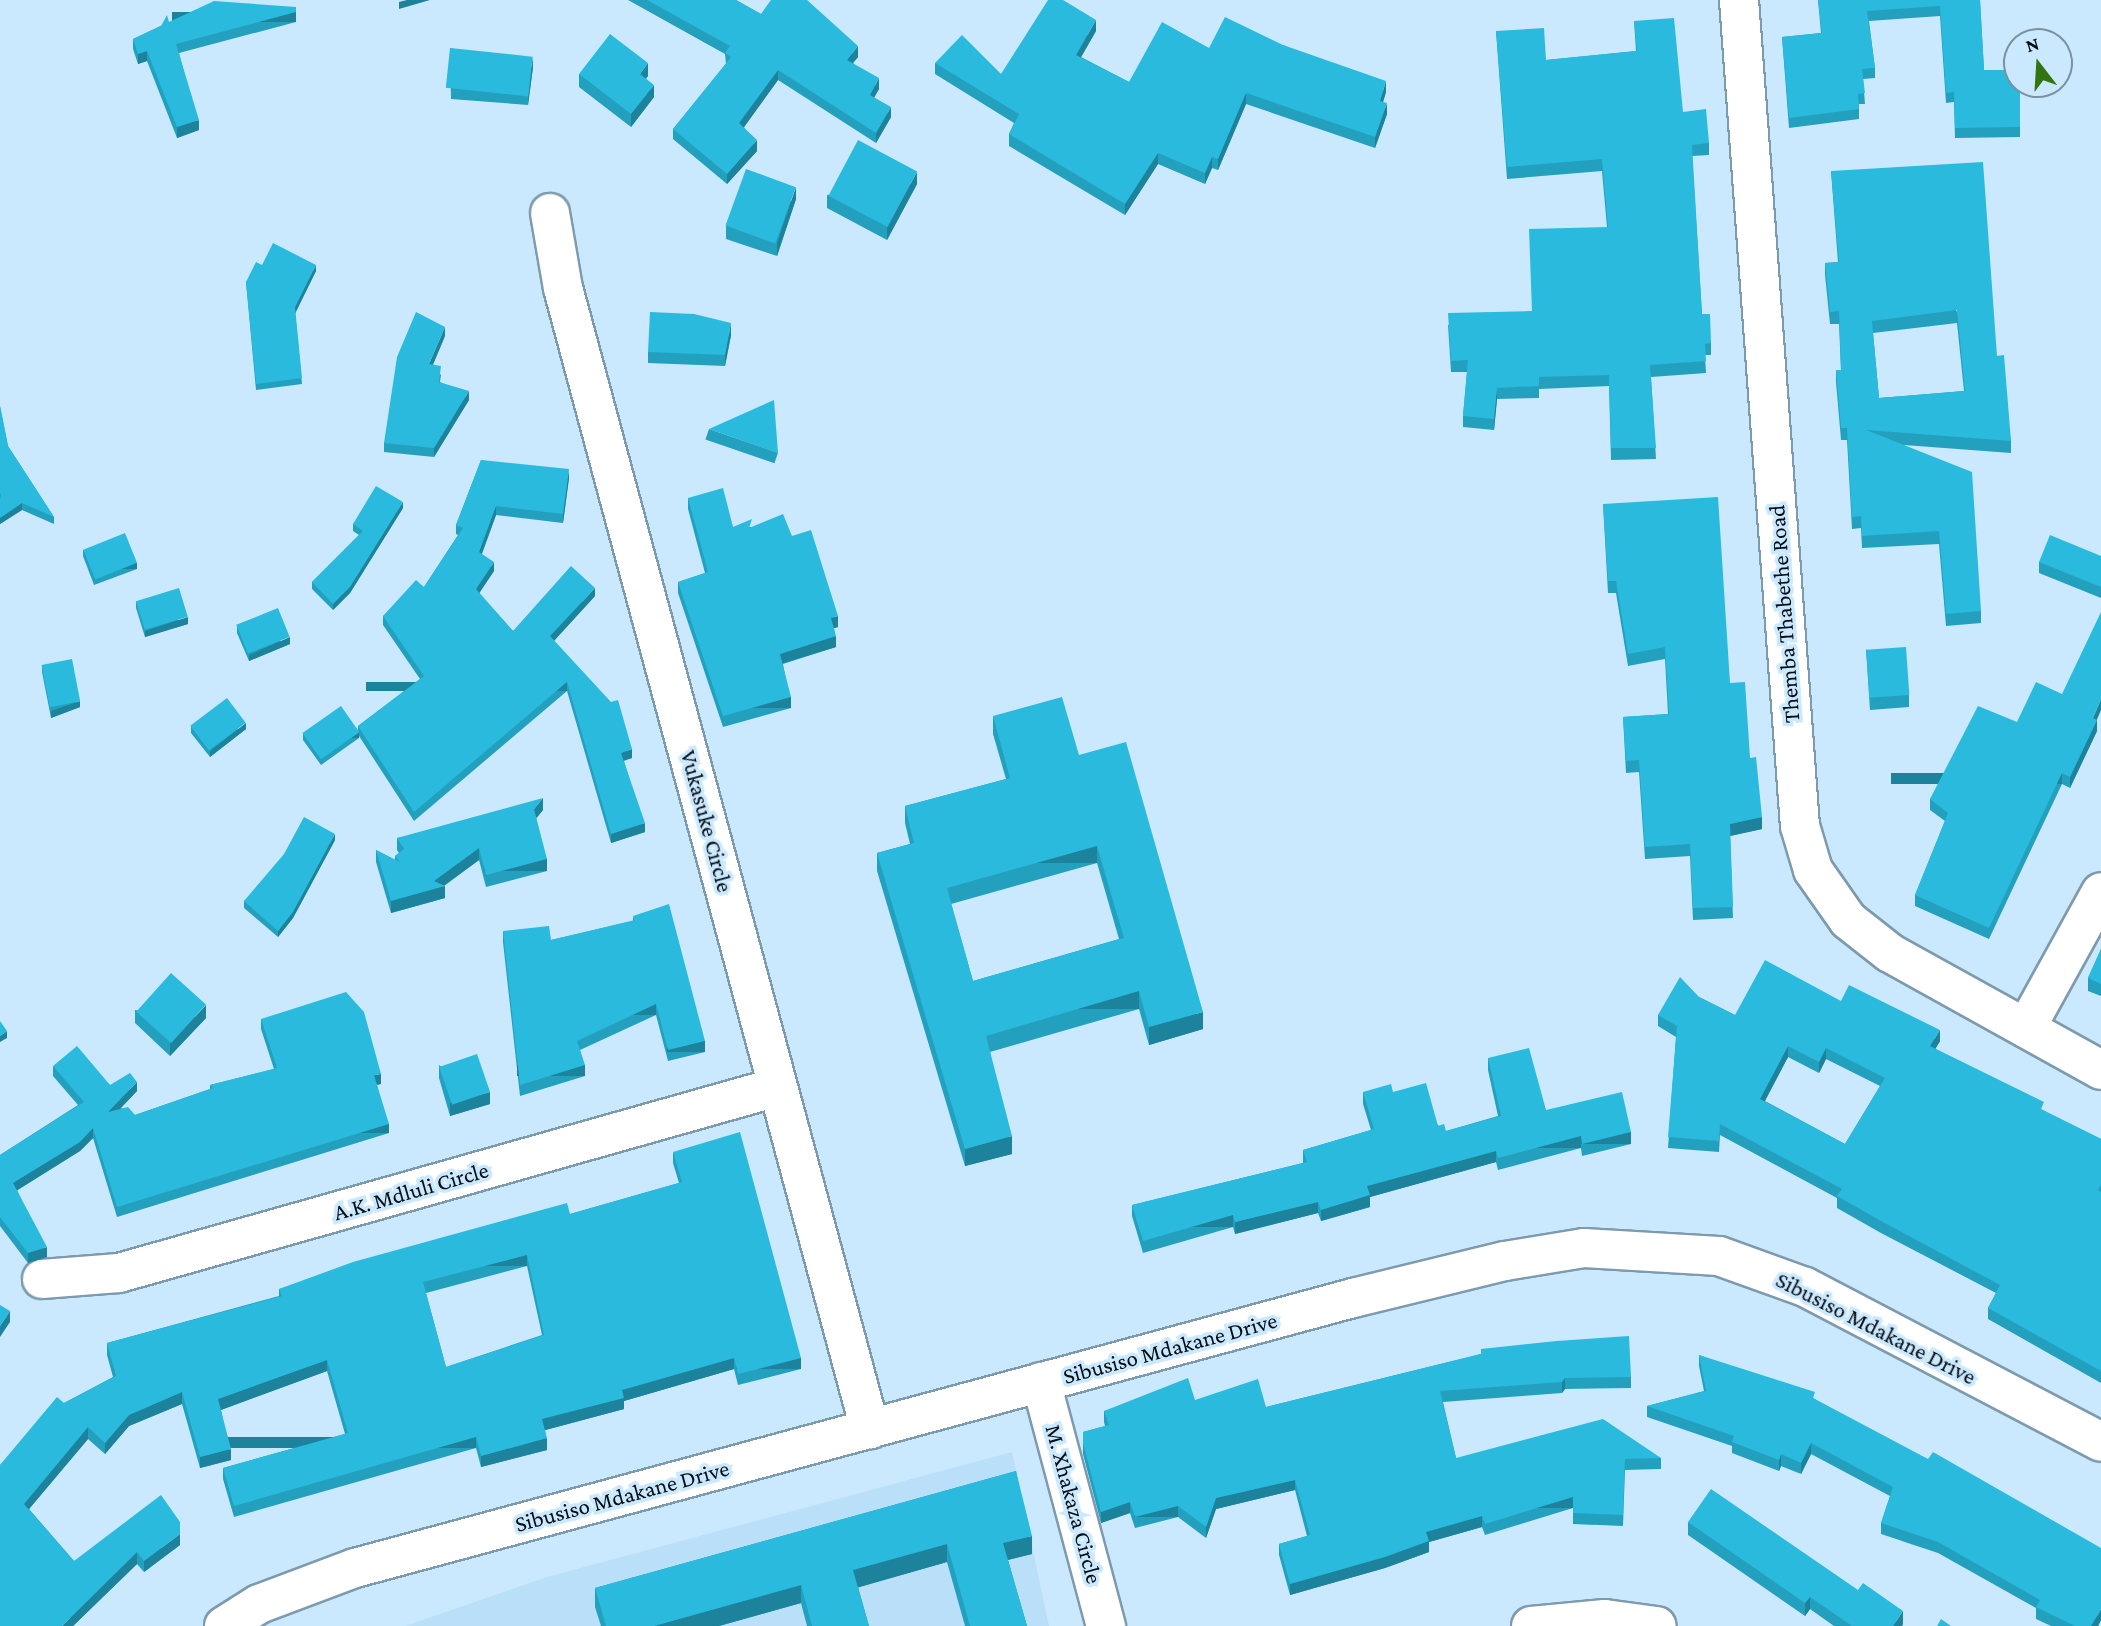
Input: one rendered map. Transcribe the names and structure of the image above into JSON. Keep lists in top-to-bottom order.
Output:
{
  "streets": {
    "street": [
      "Themba Thabethe Road",
      "Vukasuke Circle",
      "A.K. Mdluli Circle",
      "Sibusiso Mdakane Drive",
      "M. Xhakaza Circle"
    ]
  },
  "crossings": [
    ["Vukasuke Circle", "A.K. Mdluli Circle"],
    ["Vukasuke Circle", "Sibusiso Mdakane Drive"],
    ["Sibusiso Mdakane Drive", "M. Xhakaza Circle"]
  ],
  "north": "top"
}
